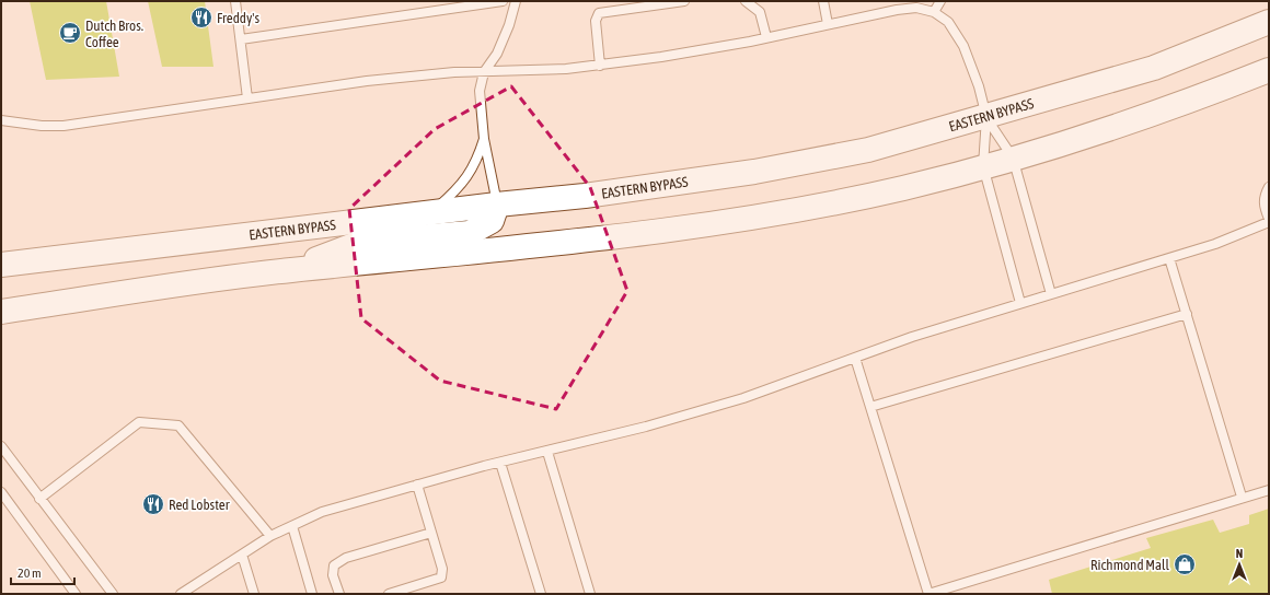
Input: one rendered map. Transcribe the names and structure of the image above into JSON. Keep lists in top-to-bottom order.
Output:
{
  "streets": {
    "main road": ["EASTERN BYPASS"]
  },
  "places": {
    "restaurant": ["Freddy's", "Red Lobster"],
    "cafe": ["Dutch Bros. Coffee"],
    "shop": ["Richmond Mall"]
  },
  "scale_bar": "20 m",
  "north": "top"
}
